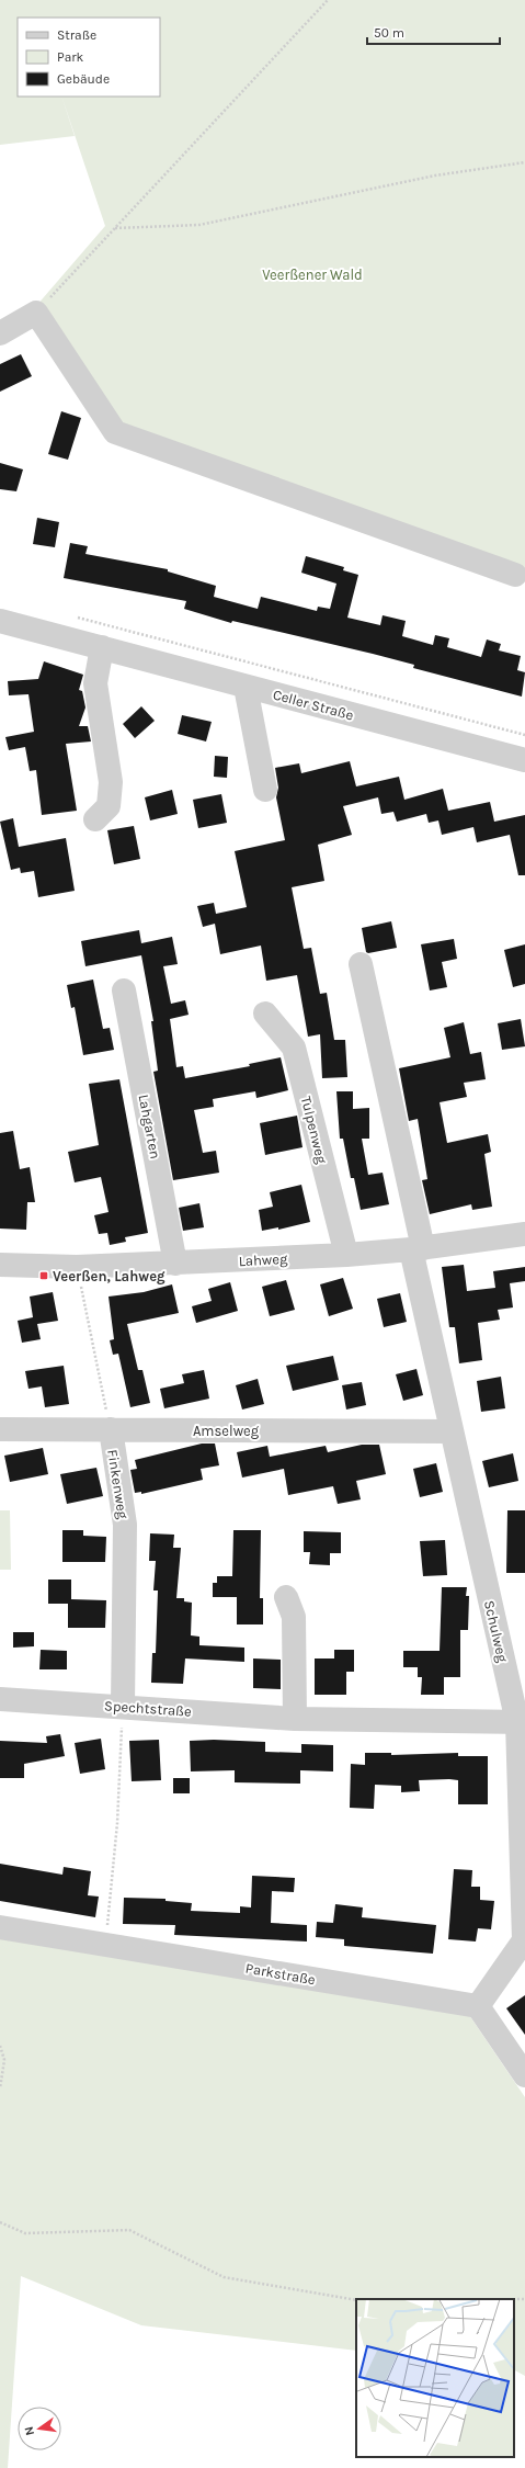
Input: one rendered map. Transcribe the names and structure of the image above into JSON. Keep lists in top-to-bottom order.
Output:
{
  "streets": {
    "street": [
      "Celler Straße",
      "Lahgarten",
      "Tulpenweg",
      "Lahweg",
      "Amselweg",
      "Finkenweg",
      "Schulweg",
      "Spechtstraße",
      "Parkstraße"
    ]
  },
  "crossings": [
    ["Lahgarten", "Lahweg"],
    ["Tulpenweg", "Lahweg"],
    ["Lahweg", "Finkenweg"],
    ["Lahweg", "Schulweg"],
    ["Amselweg", "Finkenweg"],
    ["Amselweg", "Schulweg"],
    ["Finkenweg", "Spechtstraße"],
    ["Schulweg", "Spechtstraße"],
    ["Schulweg", "Parkstraße"]
  ],
  "parks": ["Veerßener Wald"],
  "places": {
    "transit": ["Veerßen, Lahweg"]
  },
  "legend": ["Straße", "Park", "Gebäude"],
  "scale_bar": "50 m",
  "north": "left"
}
